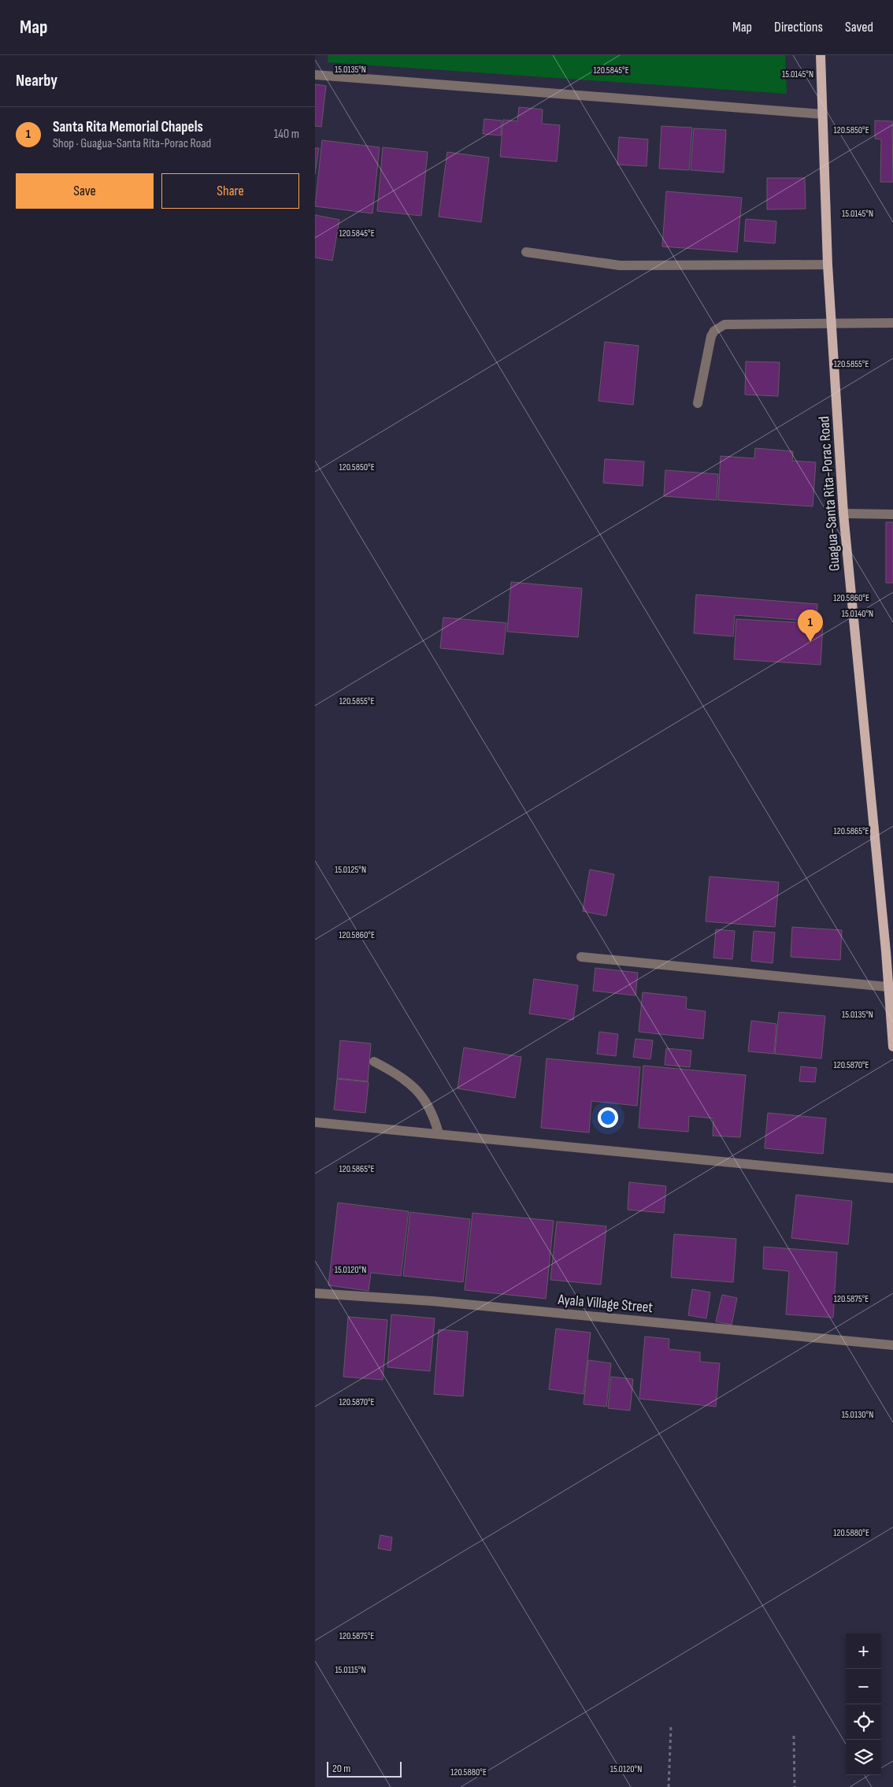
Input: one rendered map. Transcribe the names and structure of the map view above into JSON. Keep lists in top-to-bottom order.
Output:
{
  "streets": {
    "main road": ["Guagua-Santa Rita-Porac Road"],
    "street": ["Ayala Village Street"]
  },
  "scale_bar": "20 m",
  "page": {
    "header": "Map",
    "nav": ["Map", "Directions", "Saved"],
    "heading": "Nearby",
    "list": [
      {
        "mark": "1",
        "name": "Santa Rita Memorial Chapels",
        "note": "Shop · Guagua-Santa Rita-Porac Road",
        "value": "140 m"
      }
    ],
    "buttons": ["Save", "Share"],
    "pins": "1",
    "map_buttons": ["+", "−"],
    "scale": "20 m"
  },
  "coordinates": [
    "15.0135°N",
    "120.5845°E",
    "15.0145°N",
    "120.5850°E",
    "120.5855°E",
    "120.5860°E",
    "15.0140°N",
    "120.5865°E",
    "15.0125°N",
    "120.5870°E",
    "15.0120°N",
    "120.5875°E",
    "15.0130°N",
    "120.5880°E",
    "15.0115°N"
  ]
}
